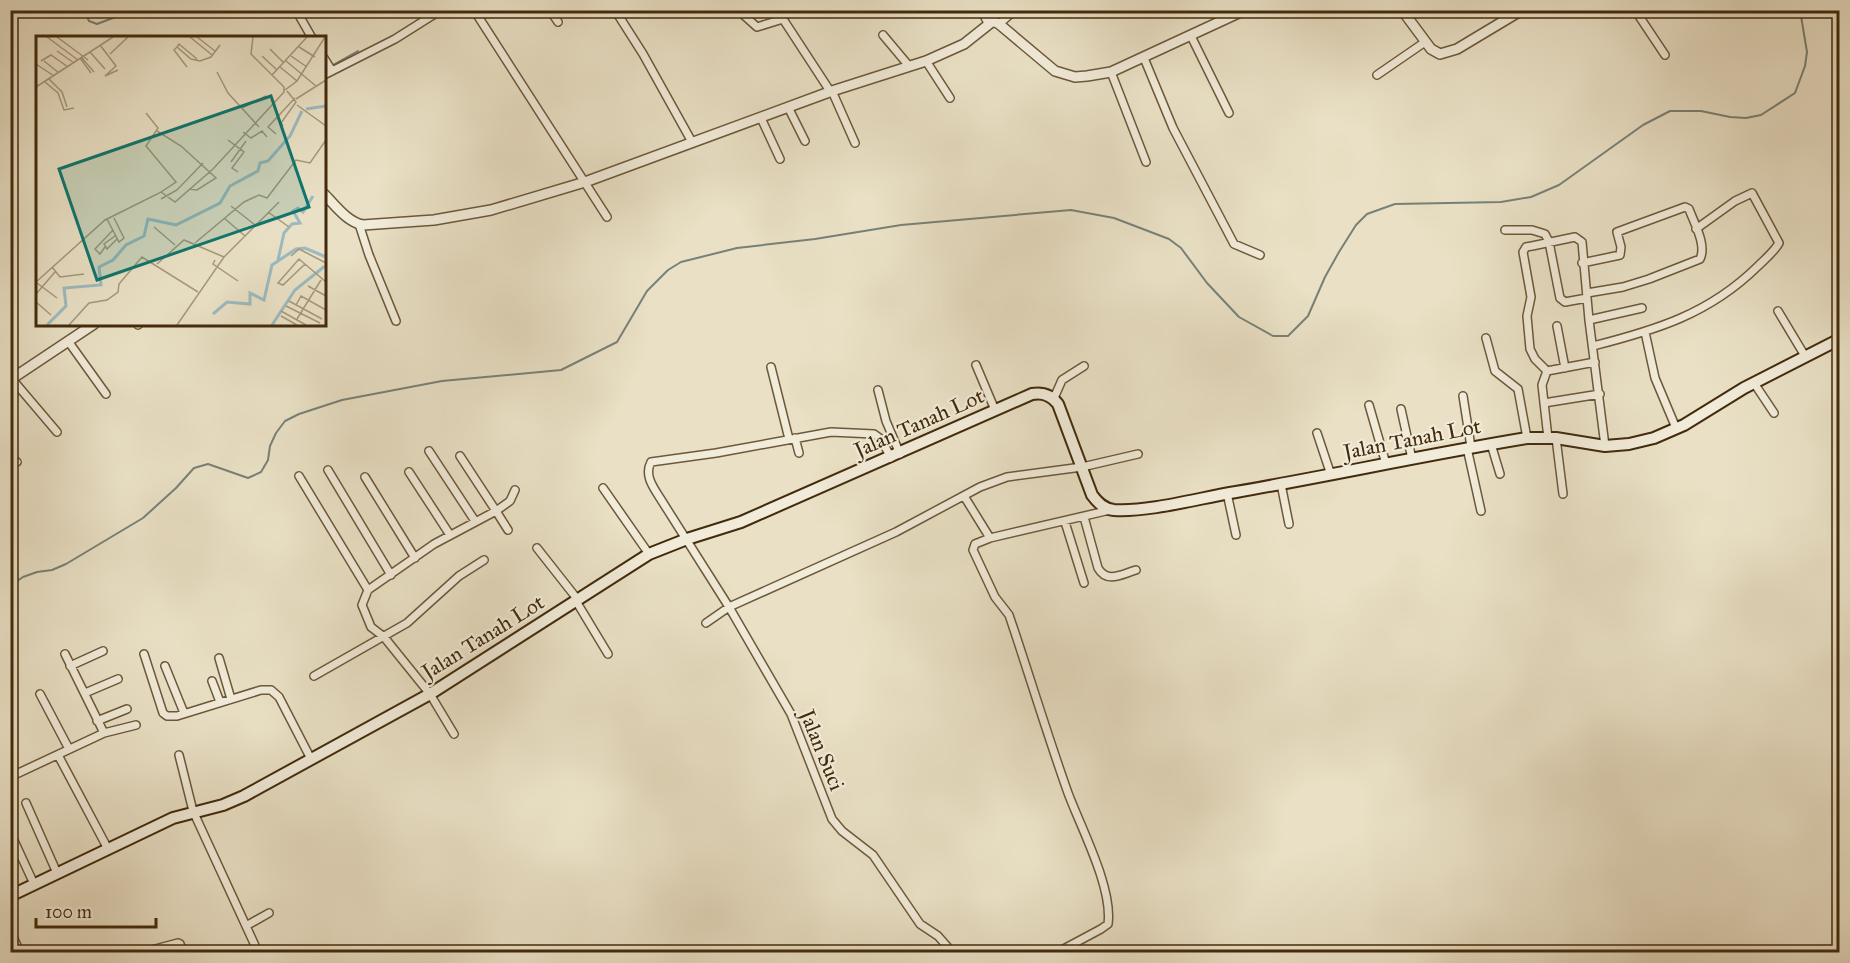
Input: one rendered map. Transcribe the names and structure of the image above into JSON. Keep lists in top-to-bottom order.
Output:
{
  "streets": {
    "main road": ["Jalan Tanah Lot"],
    "street": ["Jalan Suci"]
  },
  "crossings": [
    ["Jalan Tanah Lot", "Jalan Suci"]
  ],
  "scale_bar": "100 m"
}
